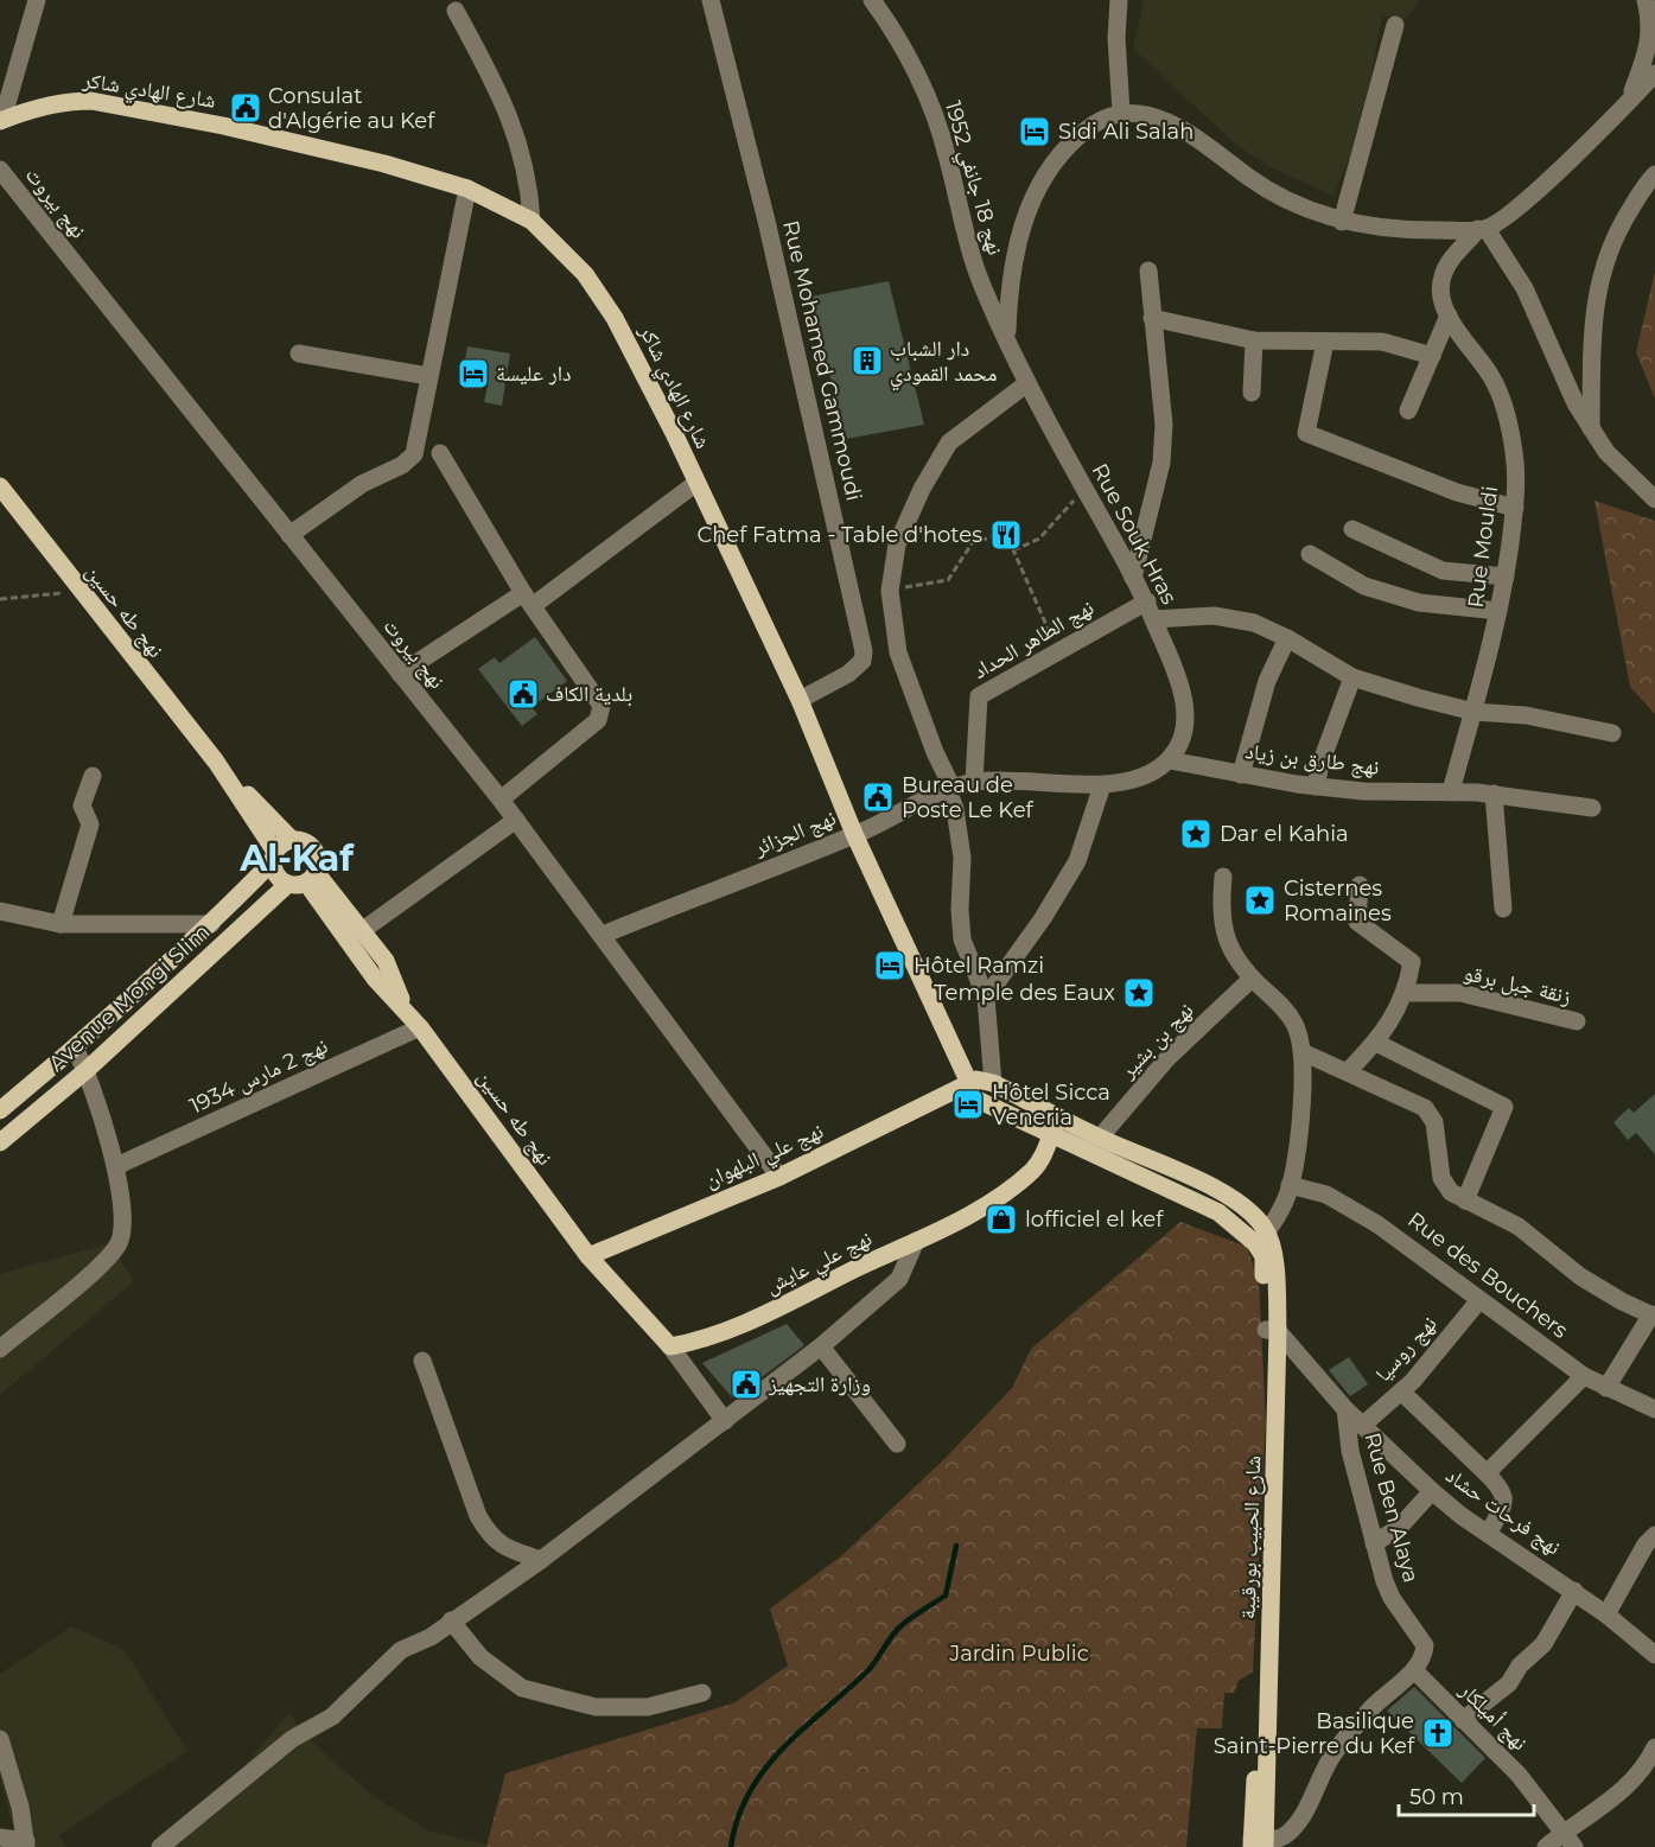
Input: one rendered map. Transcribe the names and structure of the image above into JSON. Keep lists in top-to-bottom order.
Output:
{
  "streets": {
    "main road": [
      "شارع الهادي شاكر",
      "نهج طه حسين",
      "Avenue Mongi Slim",
      "نهج علي البلهوان",
      "نهج علي عايش",
      "شارع الحبيب بورقيبة"
    ],
    "street": [
      "نهج 18 جانفي 1952",
      "نهج بيروت",
      "Rue Mohamed Gammoudi",
      "Rue Souk Hras",
      "Rue Mouldi",
      "نهج الطاهر الحداد",
      "نهج طارق بن زياد",
      "نهج الجزائر",
      "زنقة جبل برقو",
      "نهج بن بشير",
      "نهج 2 مارس 1934",
      "Rue des Bouchers",
      "نهج روسيا",
      "Rue Ben Alaya",
      "نهج فرحات حشاد",
      "نهج أميلكار"
    ]
  },
  "crossings": [
    ["شارع الهادي شاكر", "Rue Mohamed Gammoudi"],
    ["شارع الهادي شاكر", "نهج الجزائر"],
    ["شارع الهادي شاكر", "نهج علي البلهوان"],
    ["نهج 18 جانفي 1952", "Rue Souk Hras"],
    ["نهج بيروت", "نهج الجزائر"],
    ["نهج بيروت", "نهج علي البلهوان"],
    ["Rue Souk Hras", "نهج الطاهر الحداد"],
    ["Rue Souk Hras", "نهج طارق بن زياد"],
    ["Rue Souk Hras", "نهج الجزائر"],
    ["Rue Mouldi", "نهج طارق بن زياد"],
    ["نهج طه حسين", "Avenue Mongi Slim"],
    ["نهج طه حسين", "نهج 2 مارس 1934"],
    ["نهج طه حسين", "نهج علي البلهوان"],
    ["نهج الطاهر الحداد", "نهج الجزائر"],
    ["نهج طارق بن زياد", "نهج الجزائر"],
    ["Rue des Bouchers", "نهج روسيا"],
    ["نهج روسيا", "نهج فرحات حشاد"],
    ["Rue Ben Alaya", "نهج فرحات حشاد"],
    ["Rue Ben Alaya", "نهج أميلكار"],
    ["نهج فرحات حشاد", "شارع الحبيب بورقيبة"]
  ],
  "districts": ["Al-Kaf"],
  "parks": ["Jardin Public"],
  "places": {
    "public building": [
      "Consulat d'Algérie au Kef",
      "بلدية الكاف",
      "Bureau de Poste Le Kef",
      "وزارة التجهيز"
    ],
    "hotel": [
      "Sidi Ali Salah",
      "دار عليسة",
      "Hôtel Ramzi",
      "Hôtel Sicca Veneria"
    ],
    "building": ["دار الشباب محمد القمودي"],
    "restaurant": ["Chef Fatma - Table d'hotes"],
    "place": ["Dar el Kahia", "Cisternes Romaines", "Temple des Eaux"],
    "shop": ["lofficiel el kef"],
    "church": ["Basilique Saint-Pierre du Kef"]
  },
  "scale_bar": "50 m"
}
